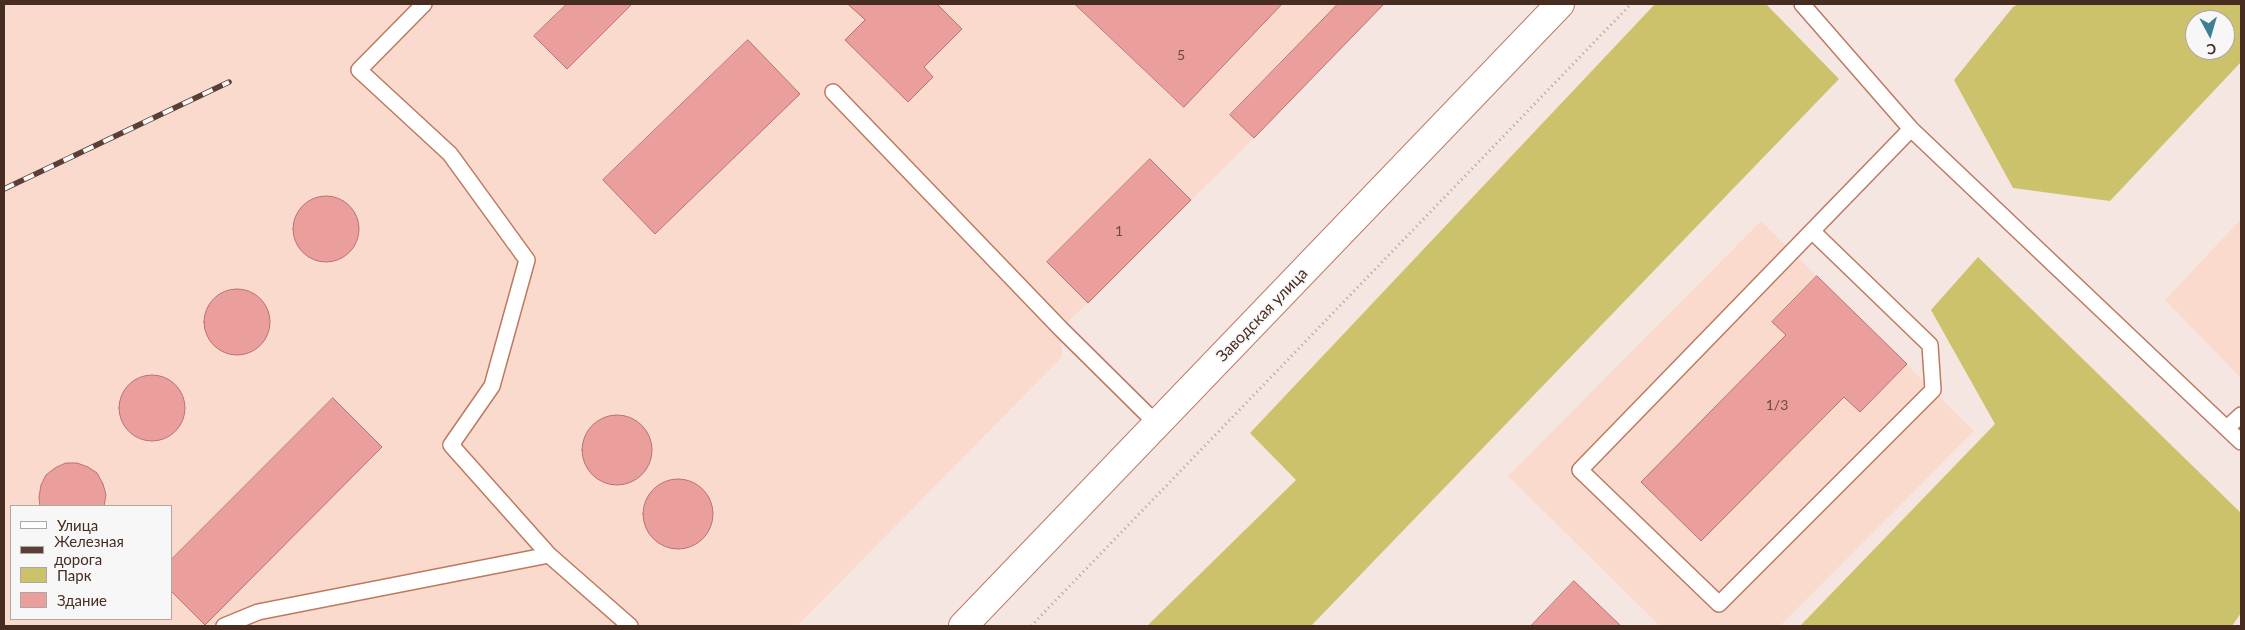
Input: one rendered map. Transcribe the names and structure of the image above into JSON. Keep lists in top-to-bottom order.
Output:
{
  "streets": {
    "main road": ["Заводская улица"]
  },
  "house_numbers": ["5", "1", "1/3"],
  "legend": [
    "Улица",
    "Железная дорога",
    "Парк",
    "Здание"
  ],
  "north": "bottom"
}
